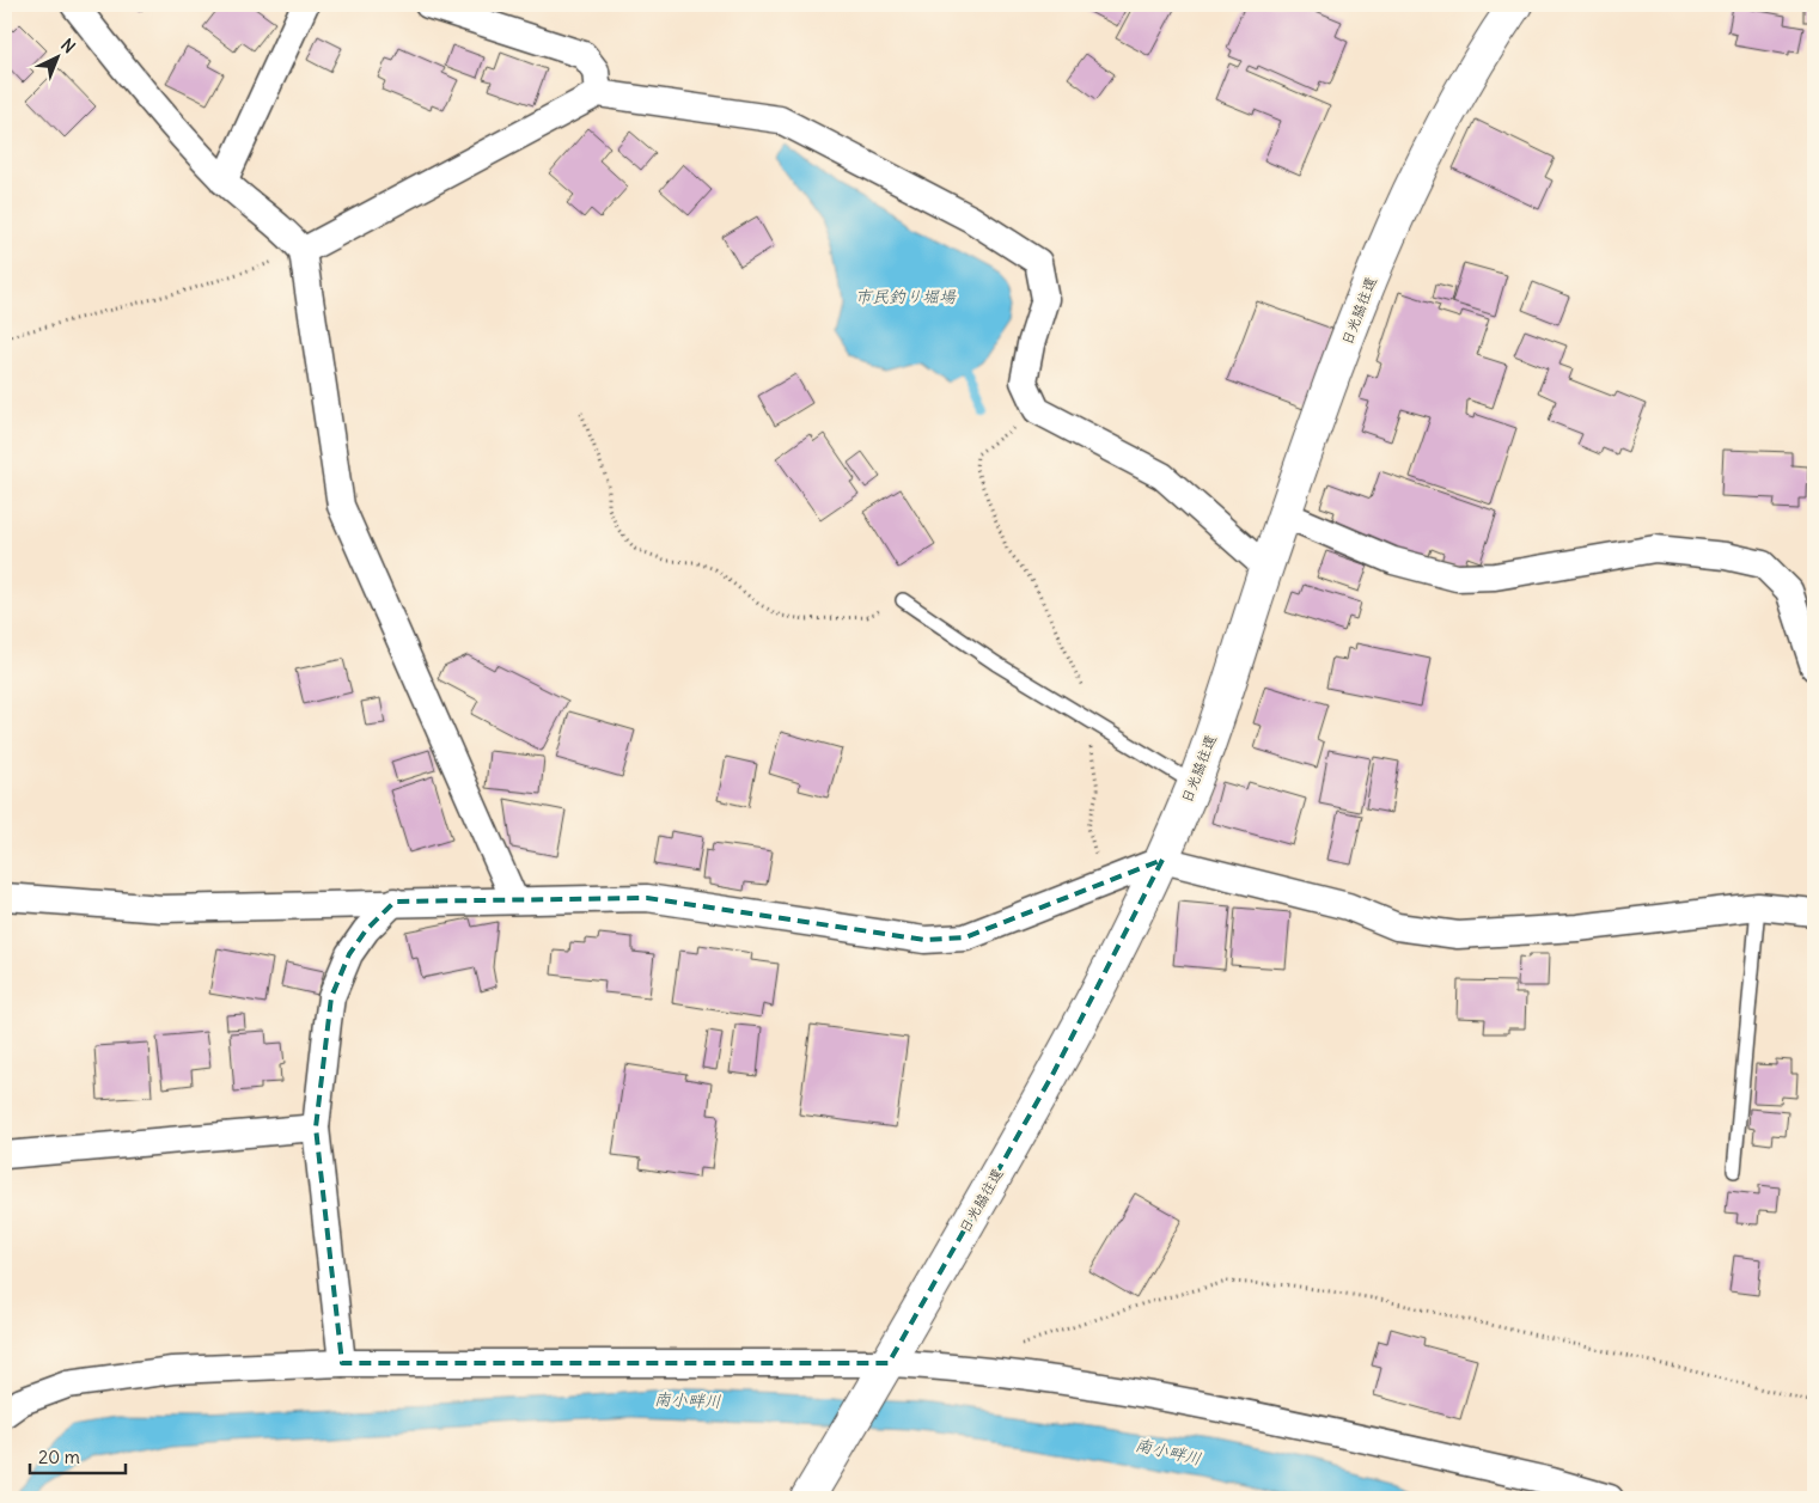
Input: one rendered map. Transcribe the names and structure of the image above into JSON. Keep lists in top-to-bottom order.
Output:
{
  "streets": {
    "highway": ["日光脇往還"]
  },
  "water": ["市民釣り堀場", "南小畔川"],
  "scale_bar": "20 m",
  "north": "top right"
}
